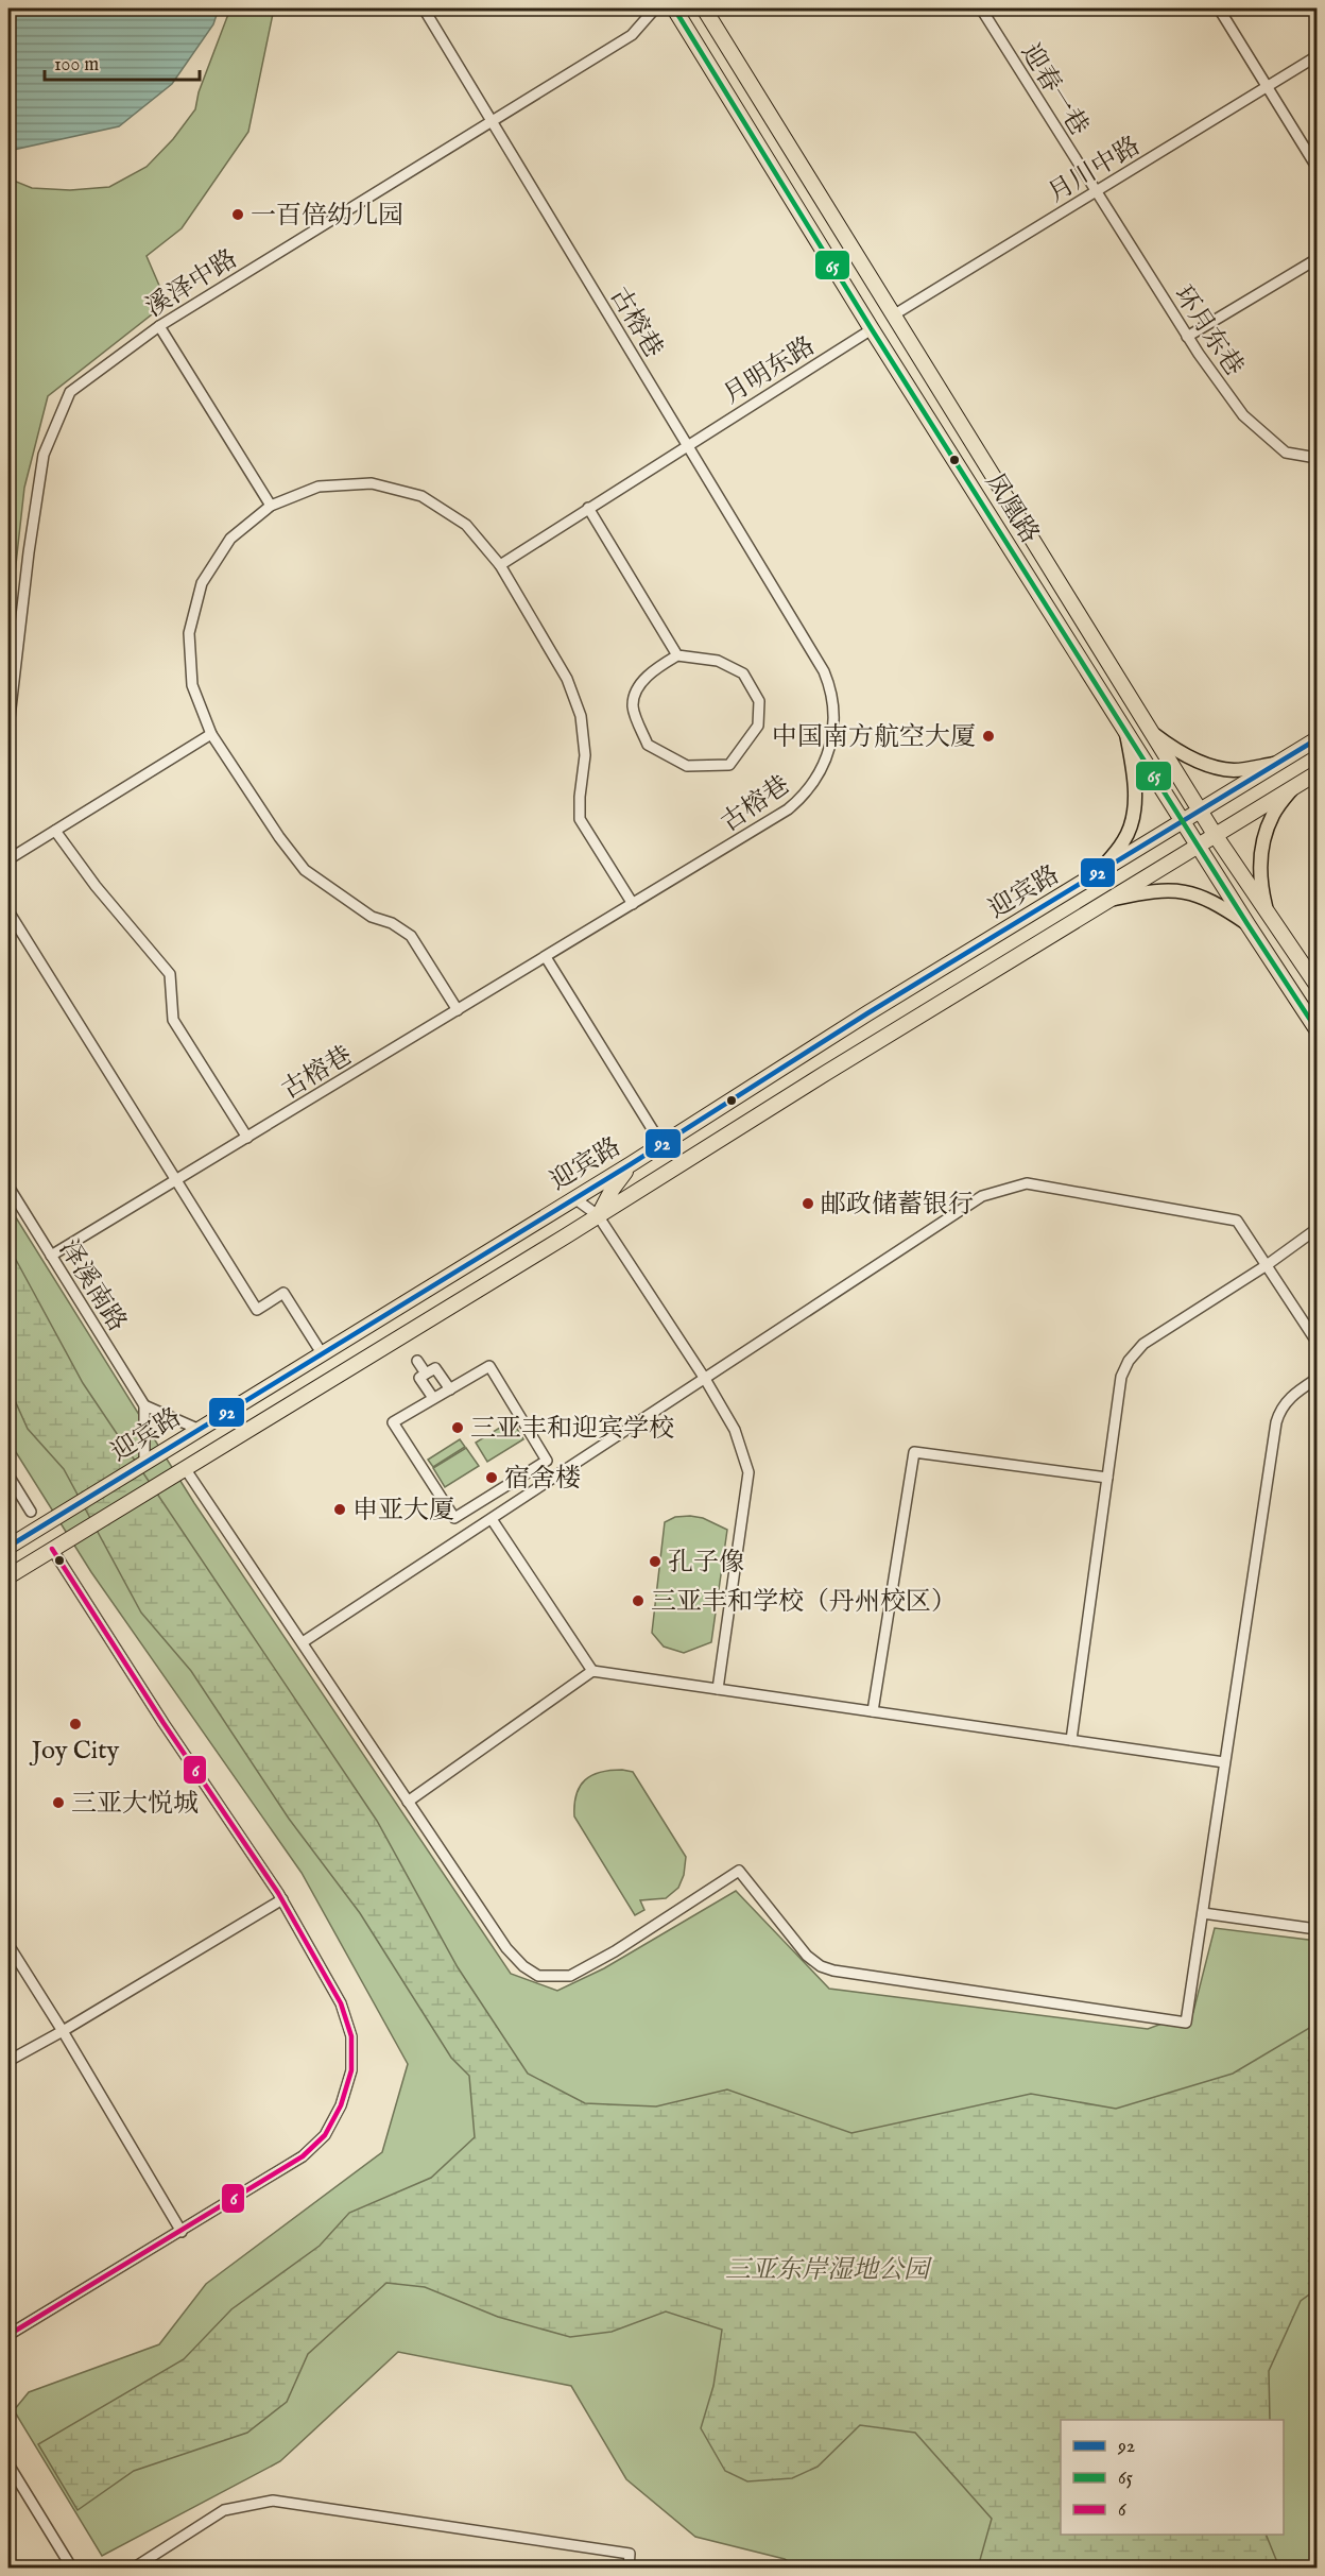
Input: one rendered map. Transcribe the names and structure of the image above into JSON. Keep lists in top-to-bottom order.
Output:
{
  "streets": {
    "highway": ["凤凰路", "迎宾路"],
    "street": [
      "迎春一巷",
      "月川中路",
      "溪泽中路",
      "古榕巷",
      "环月东巷",
      "月明东路",
      "泽溪南路"
    ]
  },
  "crossings": [
    ["迎春一巷", "月川中路"],
    ["迎春一巷", "环月东巷"],
    ["月川中路", "环月东巷"],
    ["月川中路", "凤凰路"],
    ["溪泽中路", "古榕巷"],
    ["古榕巷", "月明东路"],
    ["古榕巷", "泽溪南路"],
    ["月明东路", "凤凰路"],
    ["凤凰路", "迎宾路"]
  ],
  "parks": ["三亚东岸湿地公园"],
  "places": [
    "一百倍幼儿园",
    "中国南方航空大厦",
    "邮政储蓄银行",
    "三亚丰和迎宾学校",
    "宿舍楼",
    "申亚大厦",
    "孔子像",
    "三亚丰和学校（丹州校区）",
    "Joy City",
    "三亚大悦城"
  ],
  "lines": ["transit line 65", "transit line 92", "transit line 6"],
  "legend": ["92", "65", "6"],
  "scale_bar": "100 m"
}
